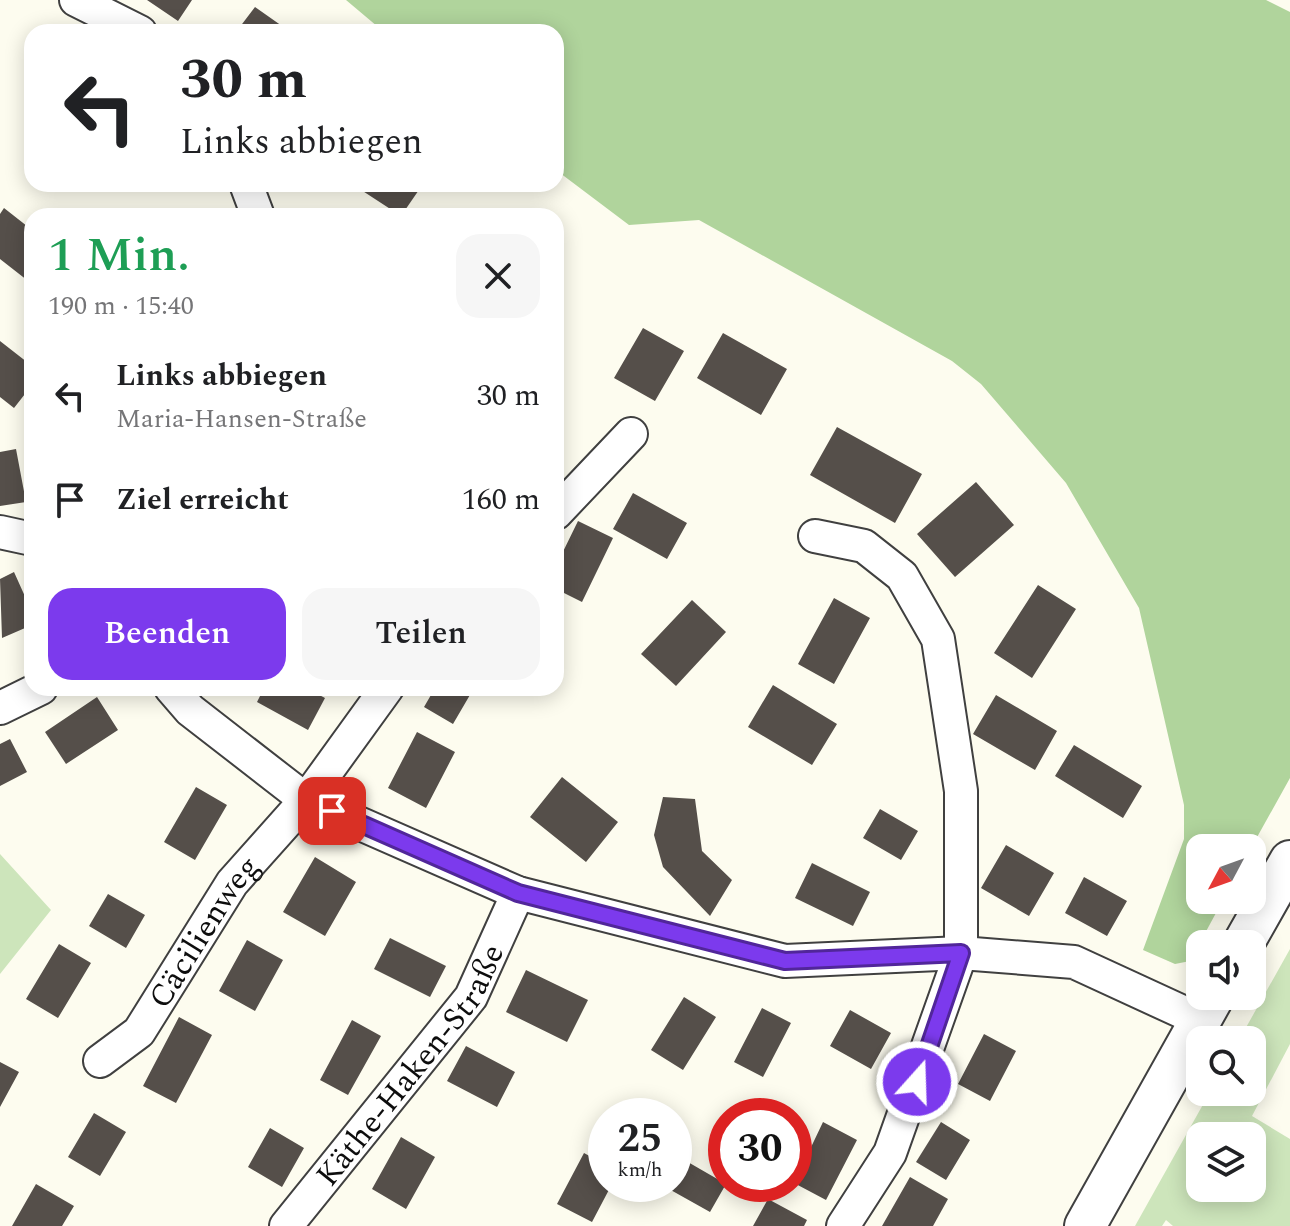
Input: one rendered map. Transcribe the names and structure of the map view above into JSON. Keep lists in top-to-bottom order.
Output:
{
  "streets": {
    "street": ["Cäcilienweg", "Käthe-Haken-Straße"]
  },
  "north": "bottom left",
  "page": {
    "turn": ["30 m", "Links abbiegen"],
    "heading": ["1 Min.", "190 m · 15:40"],
    "list": [
      {
        "name": "Links abbiegen",
        "note": "Maria-Hansen-Straße",
        "value": "30 m"
      },
      {
        "name": "Ziel erreicht",
        "value": "160 m"
      }
    ],
    "buttons": ["Beenden", "Teilen"],
    "speed": "25 km/h",
    "limit": "30"
  }
}
